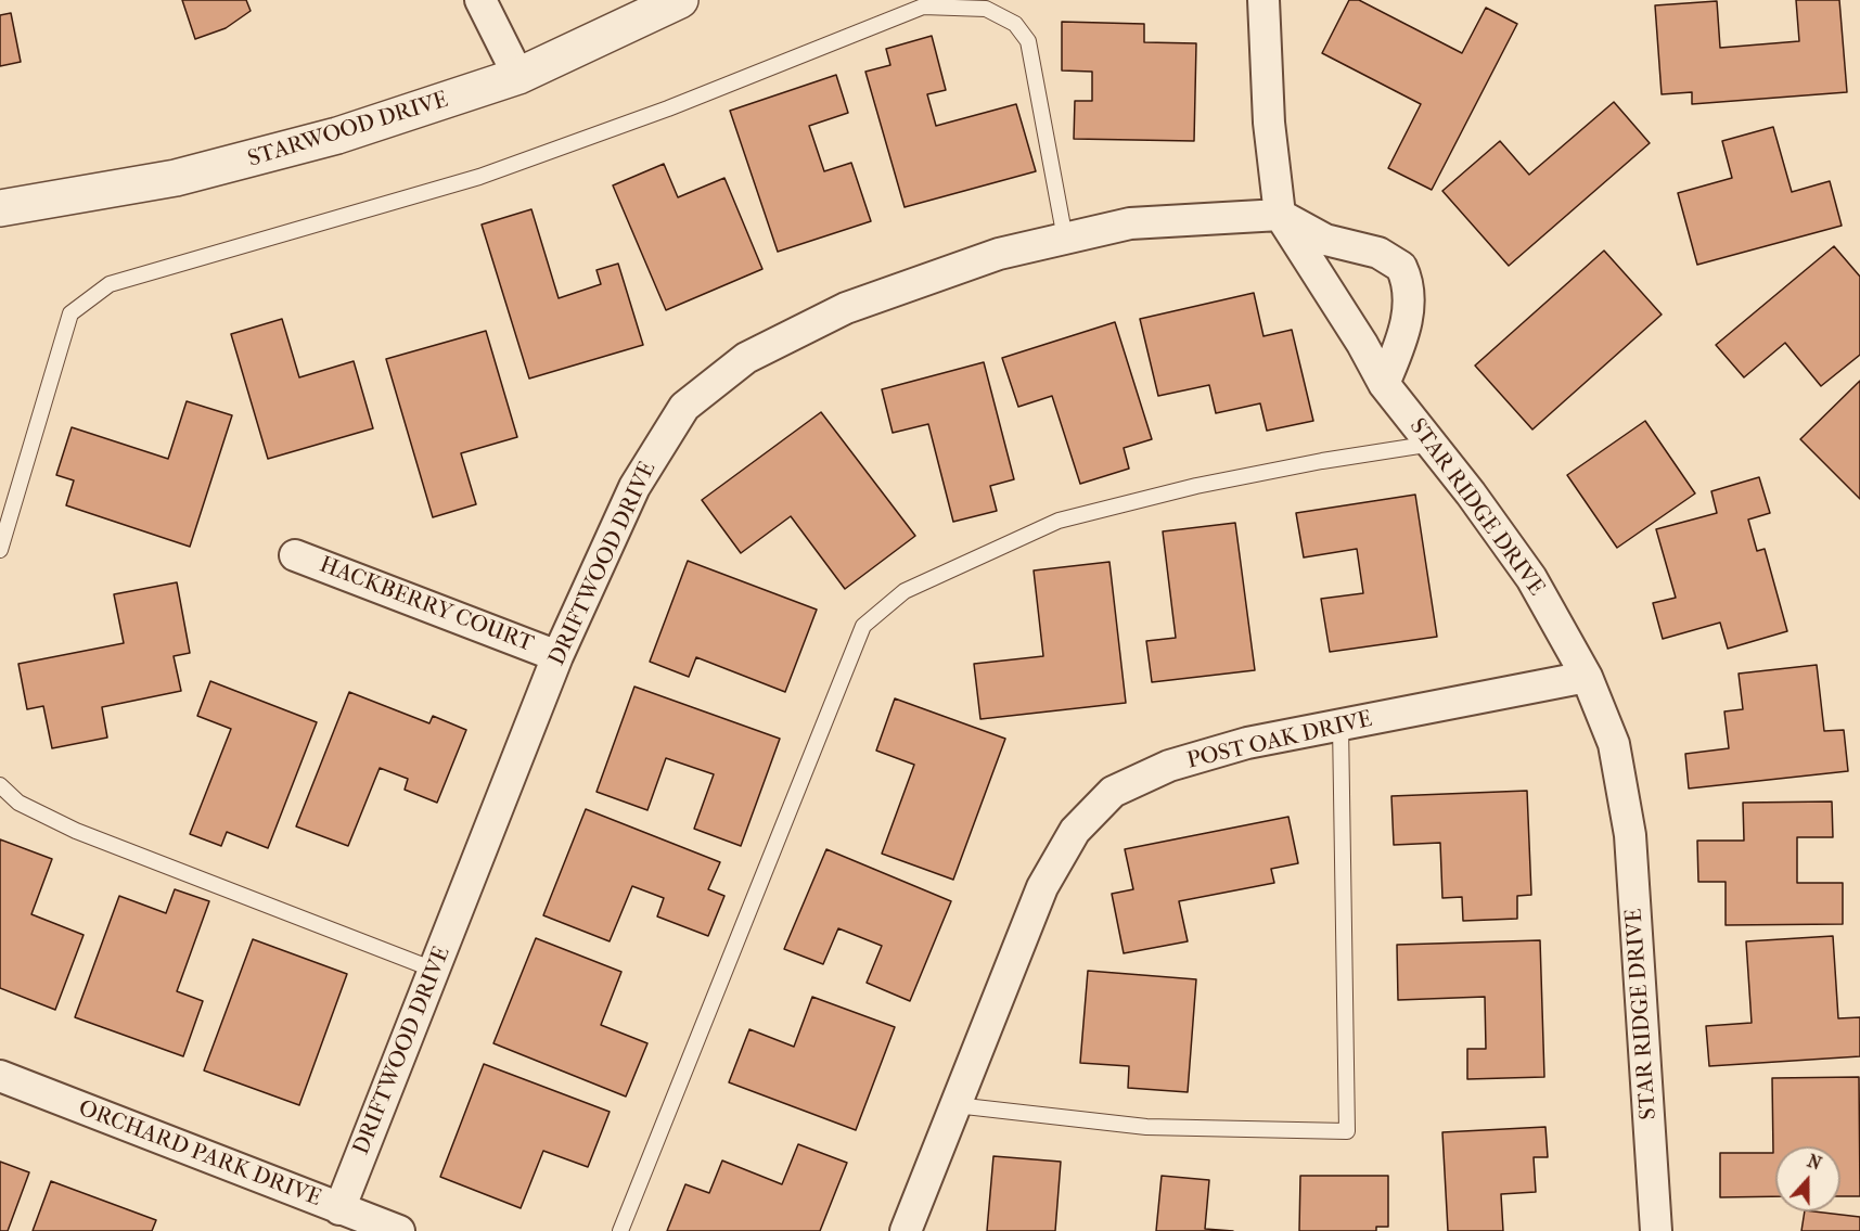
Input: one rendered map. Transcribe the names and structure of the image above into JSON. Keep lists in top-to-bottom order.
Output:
{
  "streets": {
    "street": [
      "STARWOOD DRIVE",
      "STAR RIDGE DRIVE",
      "DRIFTWOOD DRIVE",
      "HACKBERRY COURT",
      "POST OAK DRIVE",
      "ORCHARD PARK DRIVE"
    ]
  },
  "crossings": [
    ["STAR RIDGE DRIVE", "DRIFTWOOD DRIVE"],
    ["STAR RIDGE DRIVE", "POST OAK DRIVE"],
    ["DRIFTWOOD DRIVE", "HACKBERRY COURT"],
    ["DRIFTWOOD DRIVE", "ORCHARD PARK DRIVE"]
  ],
  "north": "top"
}
